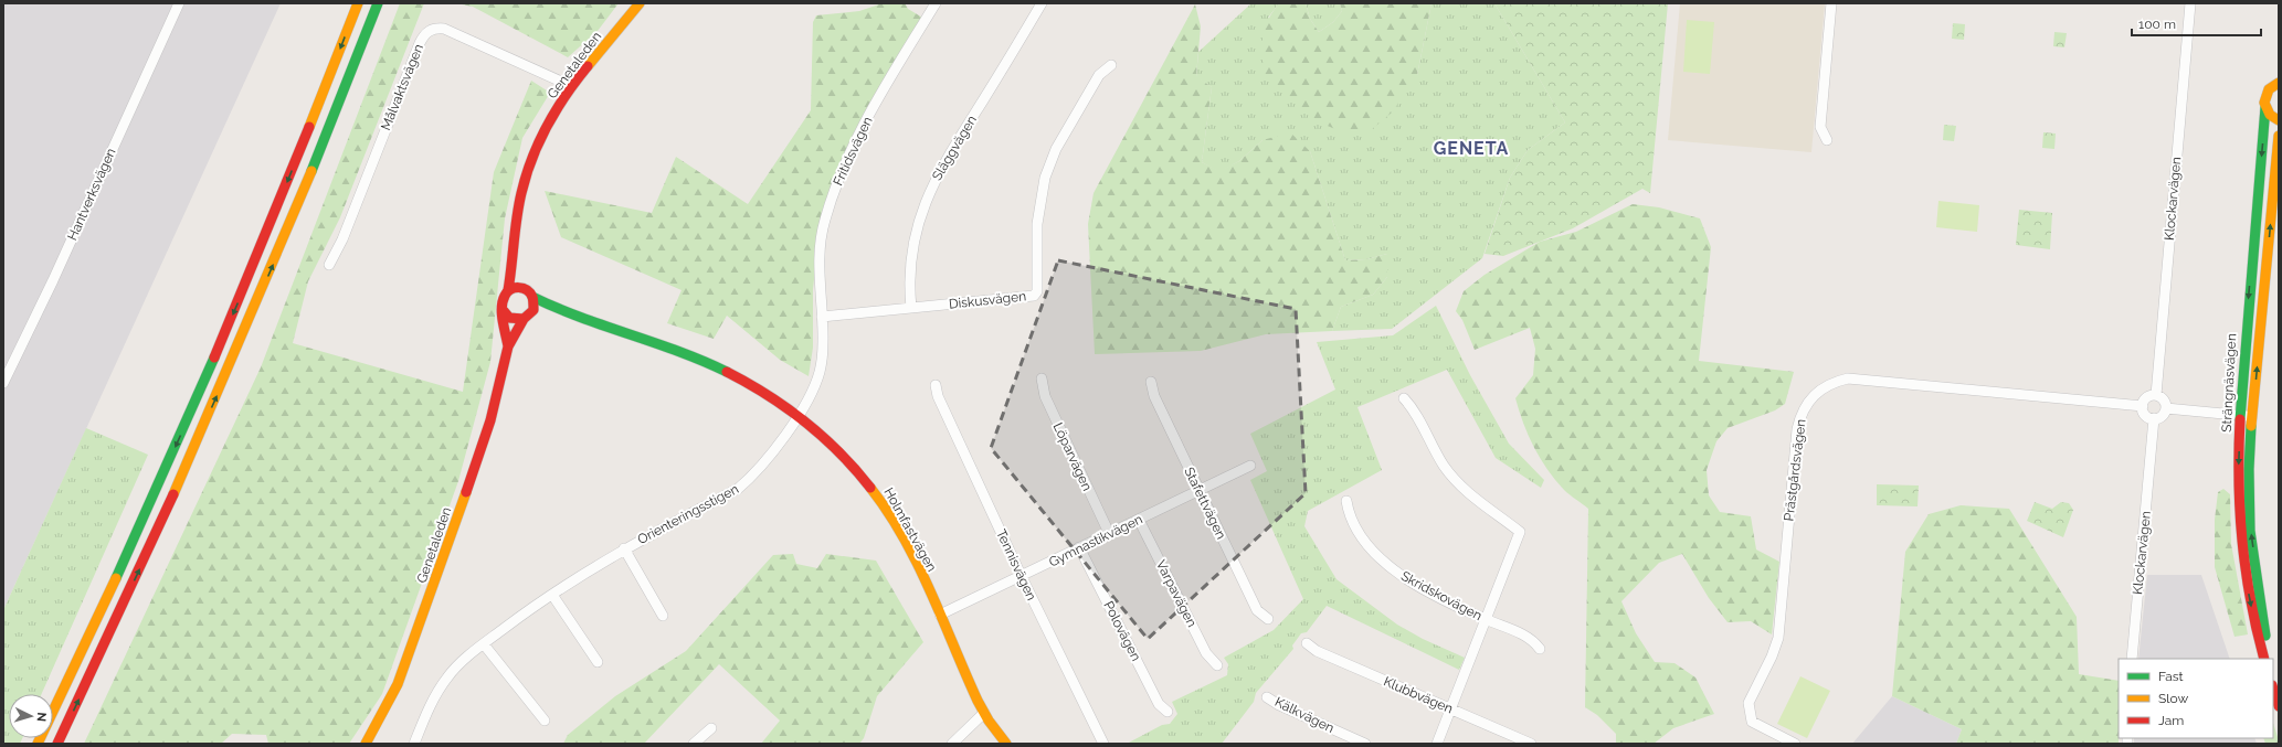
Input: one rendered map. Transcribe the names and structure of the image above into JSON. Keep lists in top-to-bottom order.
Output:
{
  "streets": {
    "main road": ["Genetaleden", "Strängnäsvägen", "Holmfastvägen"],
    "street": [
      "Målvaktsvägen",
      "Släggvägen",
      "Fritidsvägen",
      "Hantverksvägen",
      "Klockarvägen",
      "Diskusvägen",
      "Löparvägen",
      "Prästgårdsvägen",
      "Stafettvägen",
      "Orienteringsstigen",
      "Gymnastikvägen",
      "Tennisvägen",
      "Varpavägen",
      "Skridskovägen",
      "Polovägen",
      "Klubbvägen",
      "Kälkvägen"
    ]
  },
  "crossings": [
    ["Genetaleden", "Målvaktsvägen"],
    ["Genetaleden", "Holmfastvägen"],
    ["Släggvägen", "Diskusvägen"],
    ["Fritidsvägen", "Diskusvägen"],
    ["Fritidsvägen", "Orienteringsstigen"],
    ["Fritidsvägen", "Holmfastvägen"],
    ["Klockarvägen", "Prästgårdsvägen"],
    ["Löparvägen", "Gymnastikvägen"],
    ["Stafettvägen", "Gymnastikvägen"],
    ["Orienteringsstigen", "Holmfastvägen"],
    ["Holmfastvägen", "Gymnastikvägen"],
    ["Gymnastikvägen", "Tennisvägen"],
    ["Gymnastikvägen", "Varpavägen"],
    ["Gymnastikvägen", "Polovägen"]
  ],
  "districts": ["GENETA"],
  "legend": ["Fast", "Slow", "Jam"],
  "scale_bar": "100 m",
  "north": "right"
}
